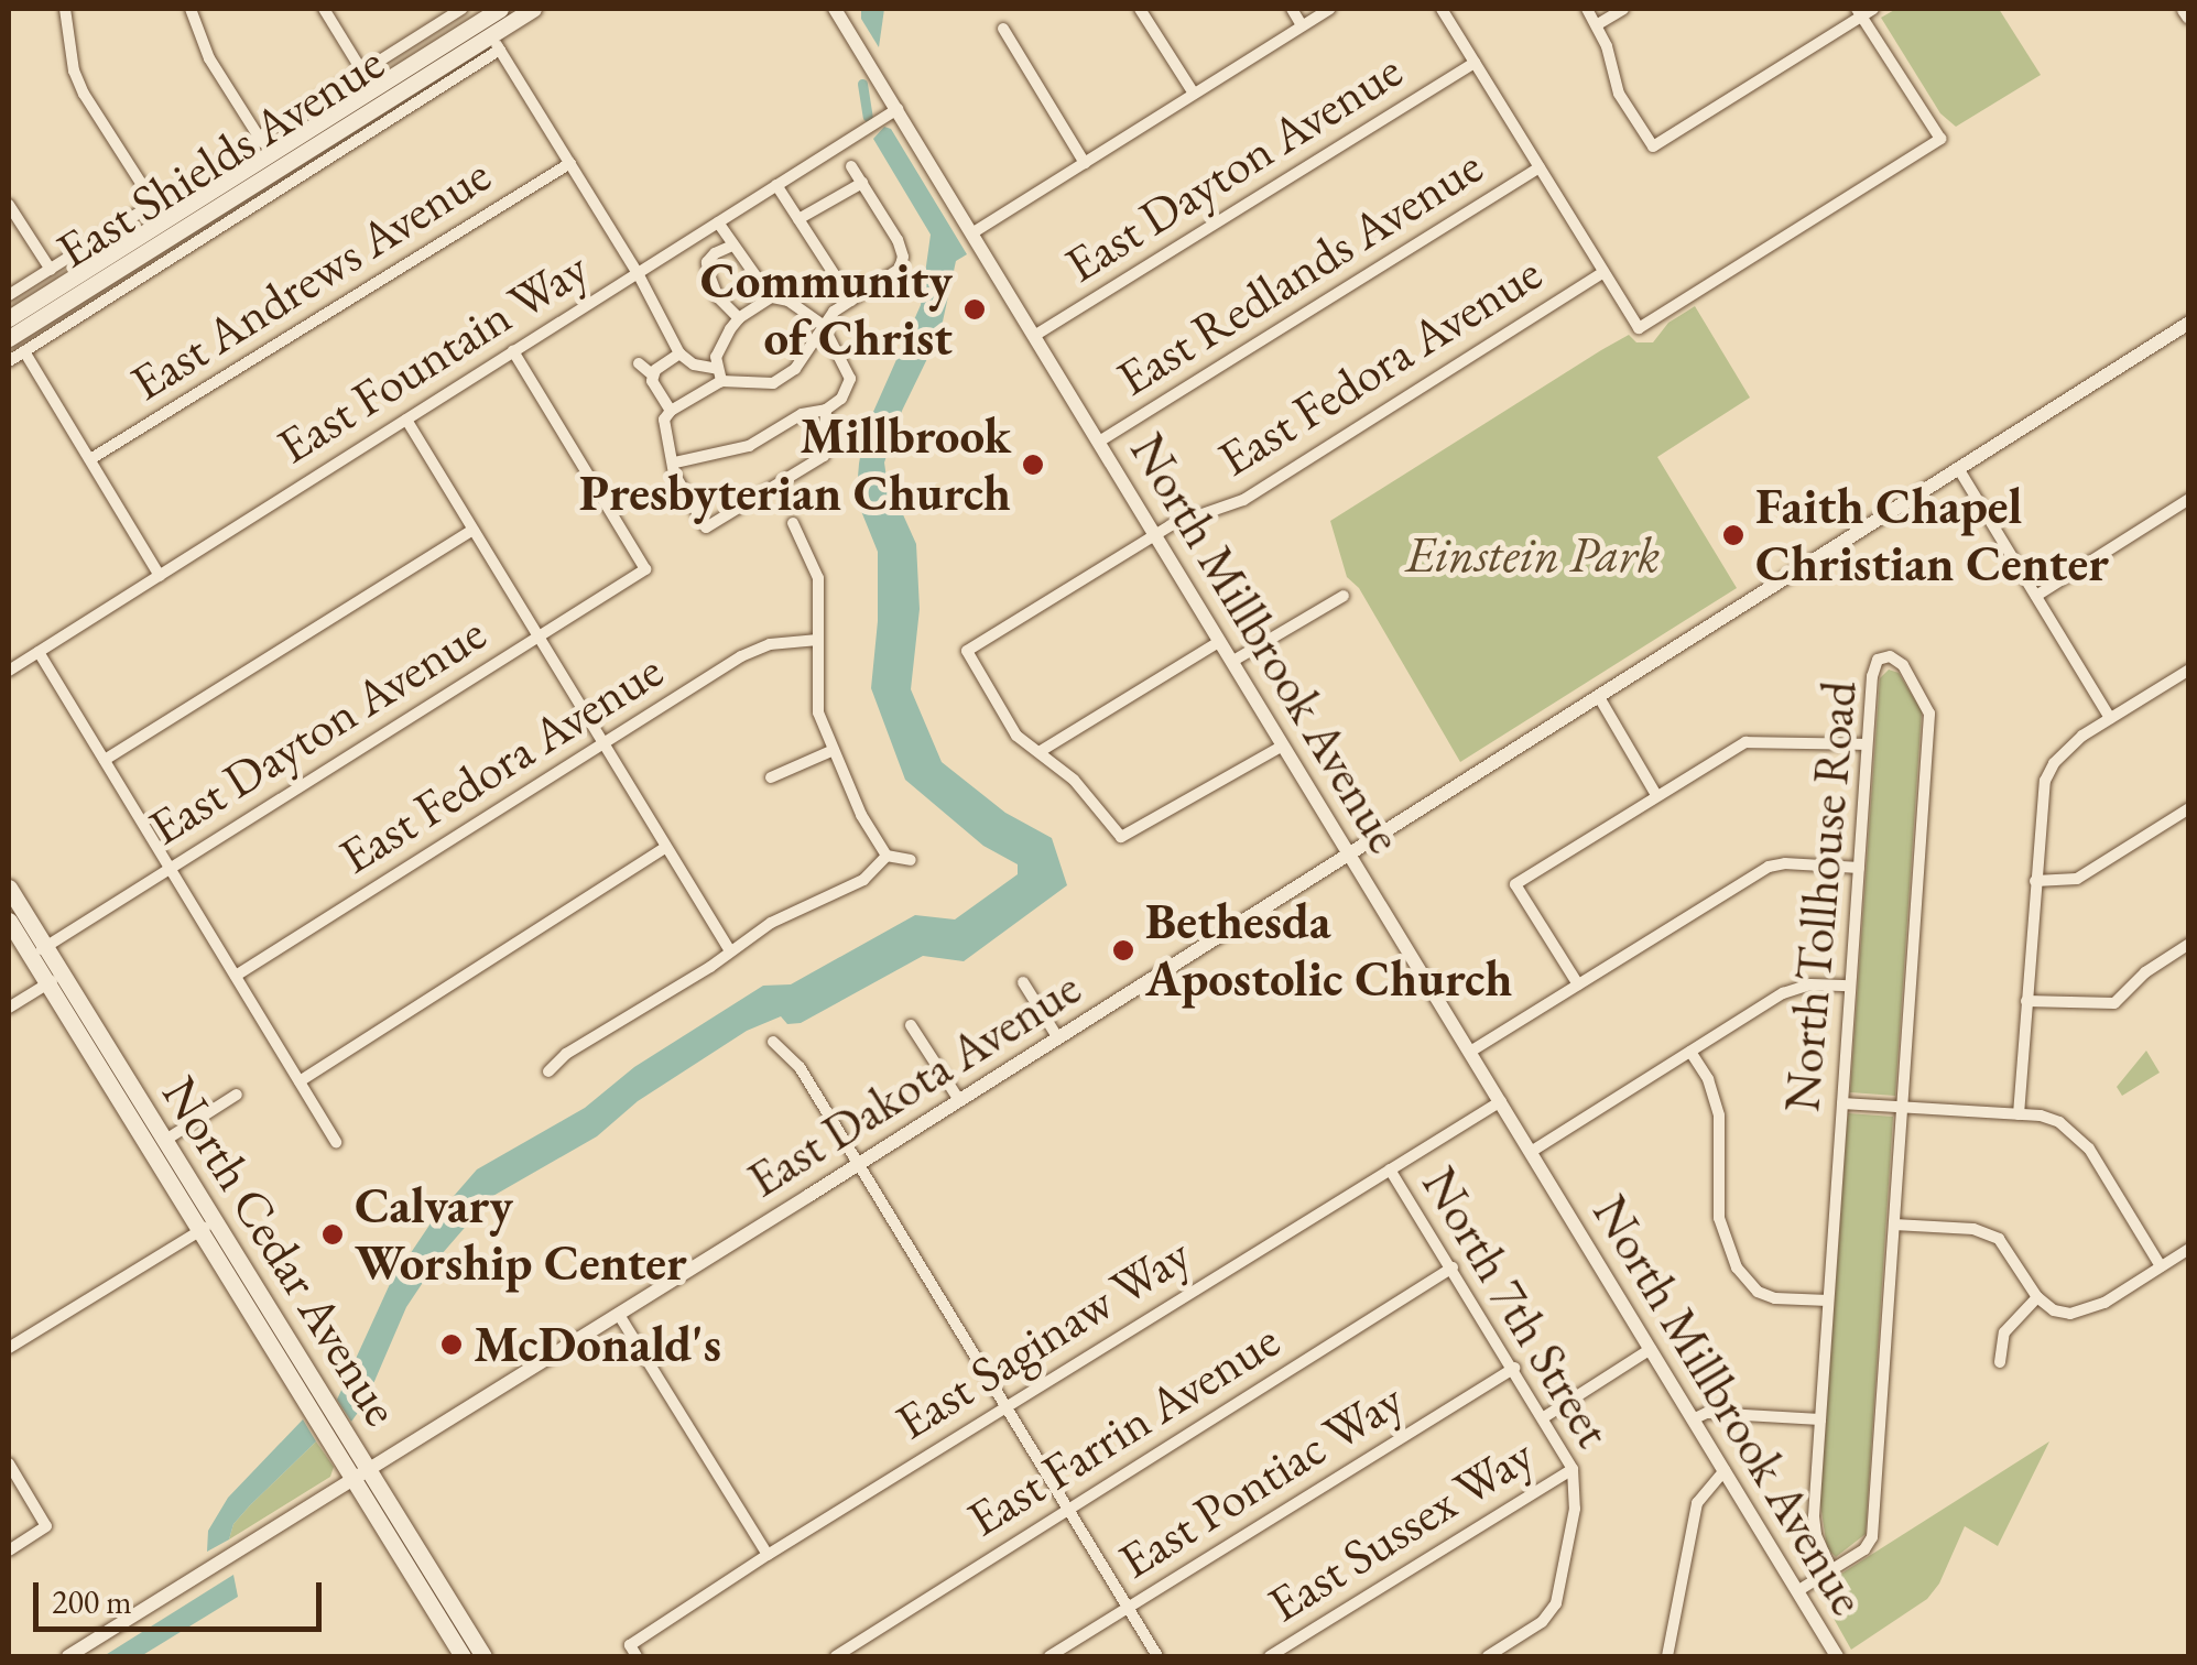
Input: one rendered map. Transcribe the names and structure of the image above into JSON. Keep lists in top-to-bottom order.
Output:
{
  "streets": {
    "main road": ["East Shields Avenue", "North Cedar Avenue"],
    "street": [
      "East Dayton Avenue",
      "East Redlands Avenue",
      "East Andrews Avenue",
      "East Fountain Way",
      "East Fedora Avenue",
      "North Millbrook Avenue",
      "North Tollhouse Road",
      "East Dakota Avenue",
      "North 7th Street",
      "East Saginaw Way",
      "East Farrin Avenue",
      "East Pontiac Way",
      "East Sussex Way"
    ]
  },
  "crossings": [
    ["East Dayton Avenue", "East Fountain Way"],
    ["East Dayton Avenue", "North Millbrook Avenue"],
    ["East Dayton Avenue", "North Cedar Avenue"],
    ["East Redlands Avenue", "North Millbrook Avenue"],
    ["East Fountain Way", "North Millbrook Avenue"],
    ["East Fedora Avenue", "North Millbrook Avenue"],
    ["North Millbrook Avenue", "North Tollhouse Road"],
    ["North Millbrook Avenue", "East Dakota Avenue"],
    ["North Millbrook Avenue", "East Saginaw Way"],
    ["East Dakota Avenue", "North Cedar Avenue"],
    ["North 7th Street", "East Saginaw Way"],
    ["North 7th Street", "East Farrin Avenue"],
    ["North 7th Street", "East Pontiac Way"],
    ["North 7th Street", "East Sussex Way"]
  ],
  "parks": ["Einstein Park"],
  "places": [
    "Community of Christ",
    "Millbrook Presbyterian Church",
    "Faith Chapel Christian Center",
    "Bethesda Apostolic Church",
    "Calvary Worship Center",
    "McDonald's"
  ],
  "scale_bar": "200 m"
}
